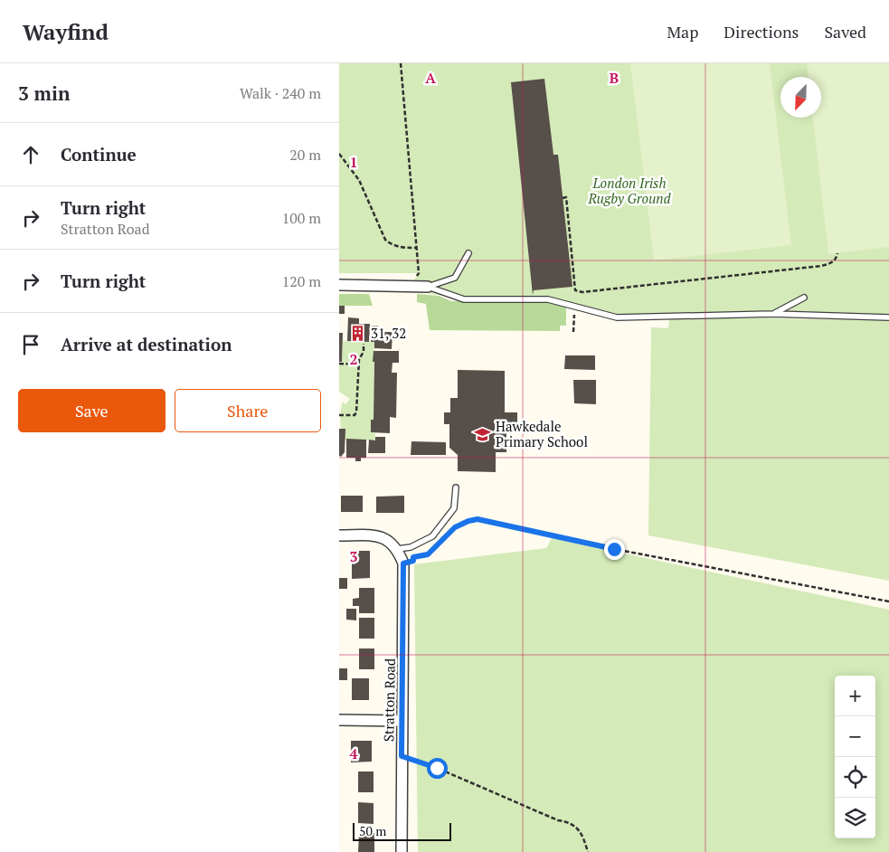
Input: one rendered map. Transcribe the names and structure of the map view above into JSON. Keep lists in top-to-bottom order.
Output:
{
  "streets": {
    "street": ["Stratton Road"]
  },
  "parks": ["London Irish Rugby Ground"],
  "places": {
    "building": ["31, 32"],
    "school or university": ["Hawkedale Primary School"]
  },
  "scale_bar": "50 m",
  "north": "bottom left",
  "page": {
    "header": "Wayfind",
    "nav": ["Map", "Directions", "Saved"],
    "heading": ["3 min", "Walk · 240 m"],
    "list": [
      ["Continue", "20 m"],
      ["Turn right", "Stratton Road", "100 m"],
      ["Turn right", "120 m"],
      "Arrive at destination"
    ],
    "buttons": ["Save", "Share"],
    "map_buttons": ["+", "−"],
    "scale": "50 m"
  },
  "grid": {
    "columns": ["A", "B"],
    "rows": [
      "1",
      "2",
      "3",
      "4"
    ]
  }
}
